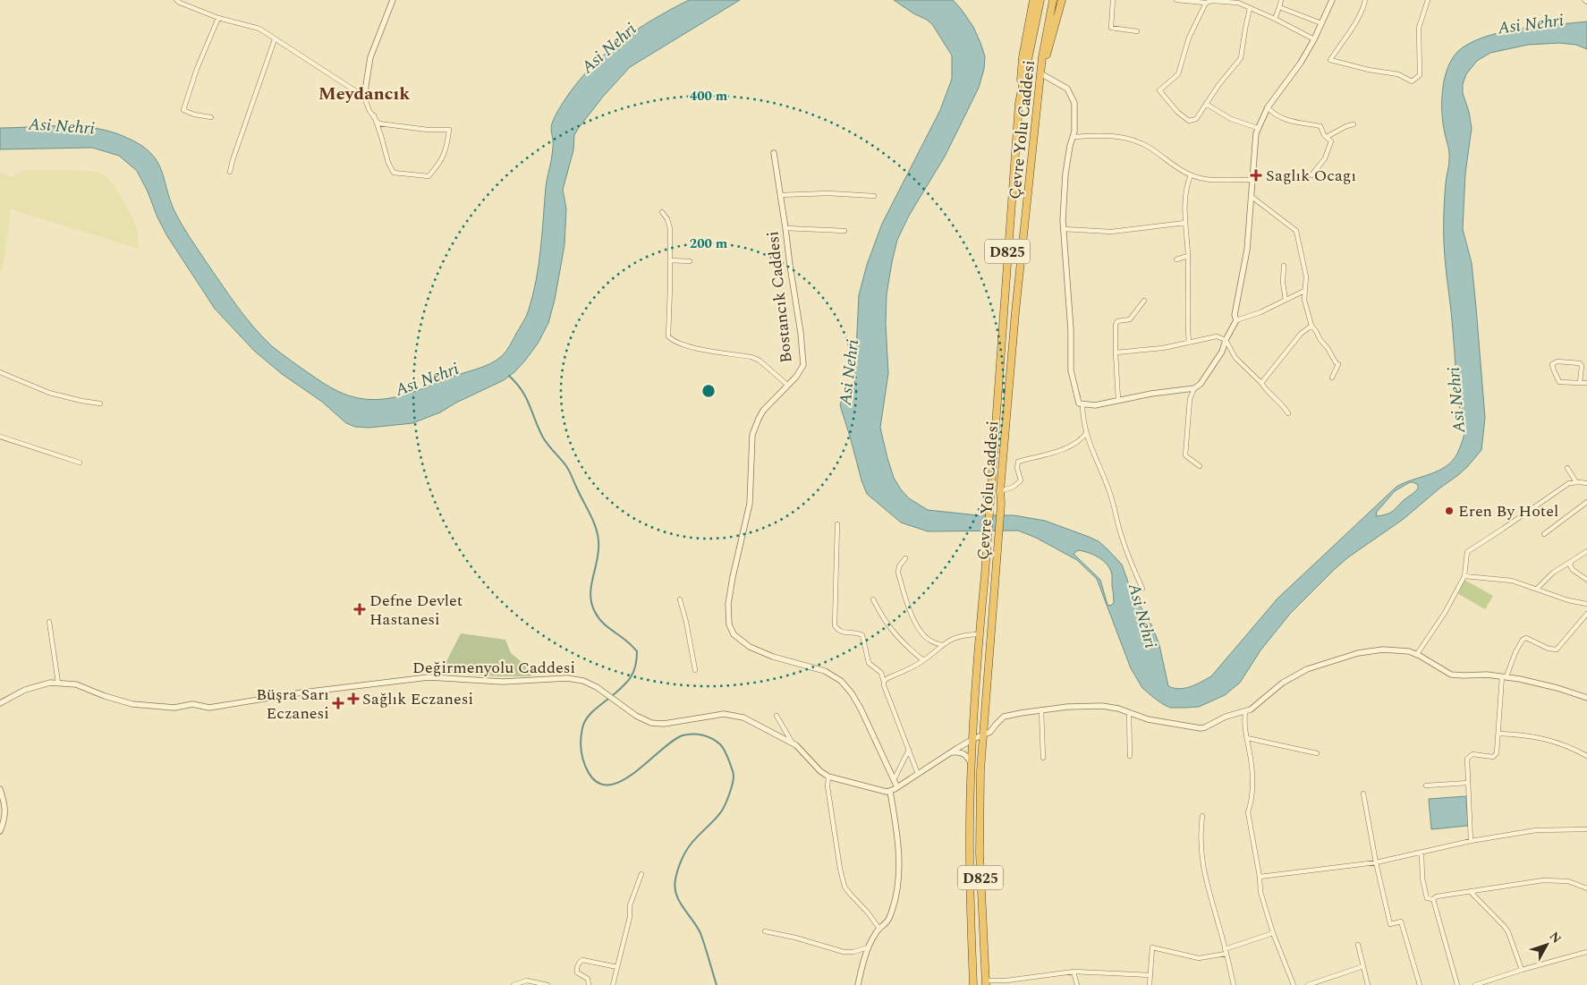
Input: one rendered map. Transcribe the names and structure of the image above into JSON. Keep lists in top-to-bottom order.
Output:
{
  "streets": {
    "highway": ["Çevre Yolu Caddesi", "D825"],
    "street": ["Bostancık Caddesi", "Değirmenyolu Caddesi"]
  },
  "districts": ["Meydancık"],
  "water": ["Asi Nehri"],
  "places": {
    "health": [
      "Saglık Ocagı",
      "Defne Devlet Hastanesi",
      "Sağlık Eczanesi",
      "Büşra Sarı Eczanesi"
    ],
    "other": ["Eren By Hotel"]
  },
  "north": "top right",
  "rings": ["400 m", "200 m"]
}
